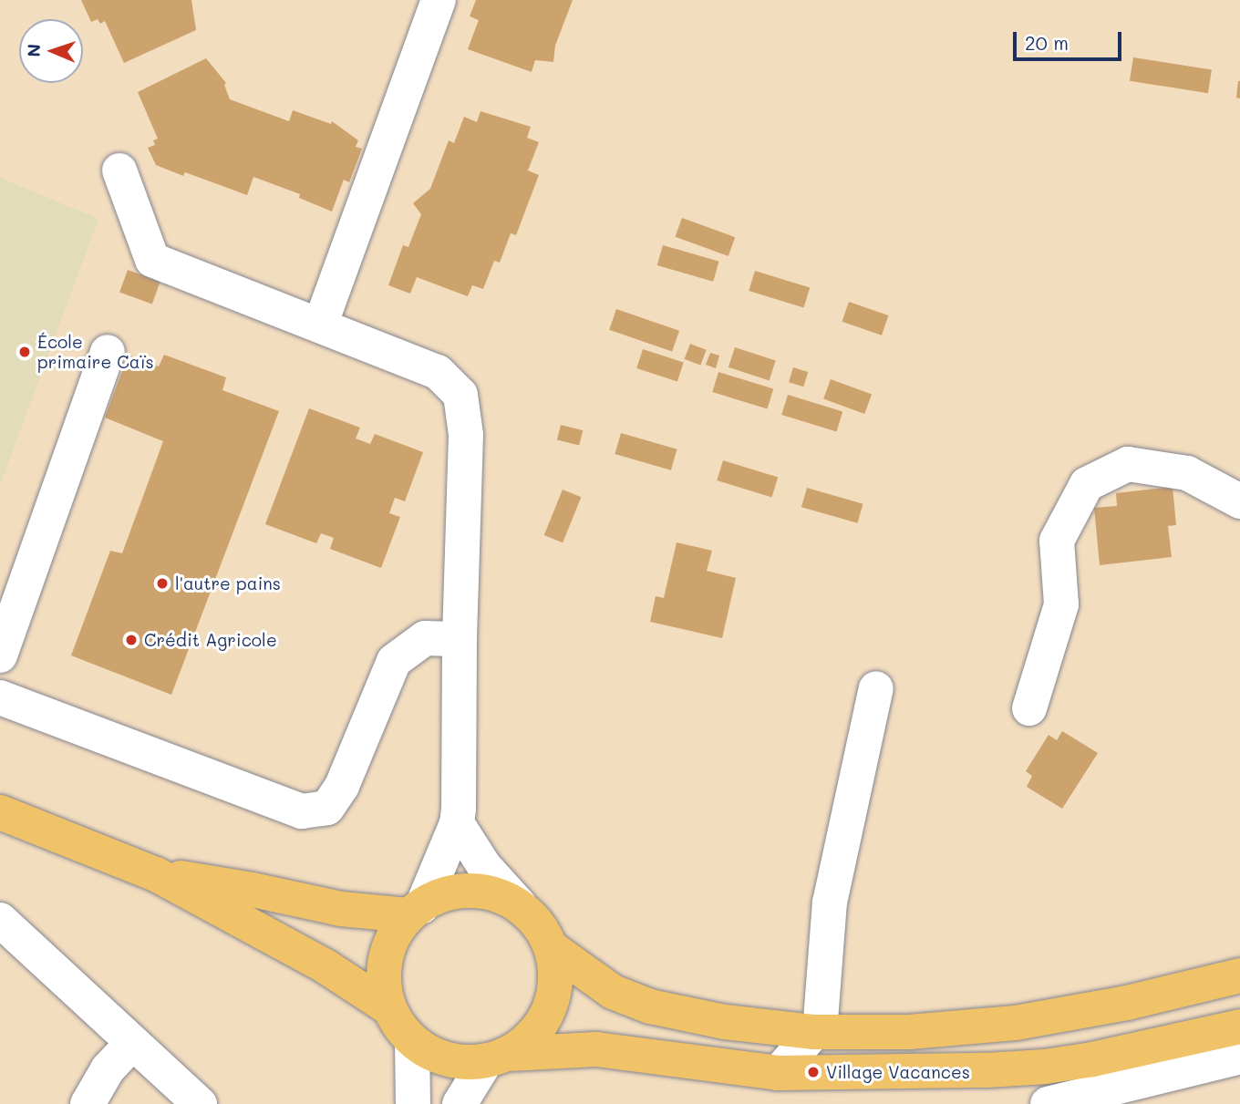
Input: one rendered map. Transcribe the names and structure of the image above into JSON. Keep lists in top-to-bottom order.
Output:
{
  "places": [
    "École primaire Caïs",
    "l'autre pains",
    "Crédit Agricole",
    "Village Vacances"
  ],
  "scale_bar": "20 m",
  "north": "left"
}
